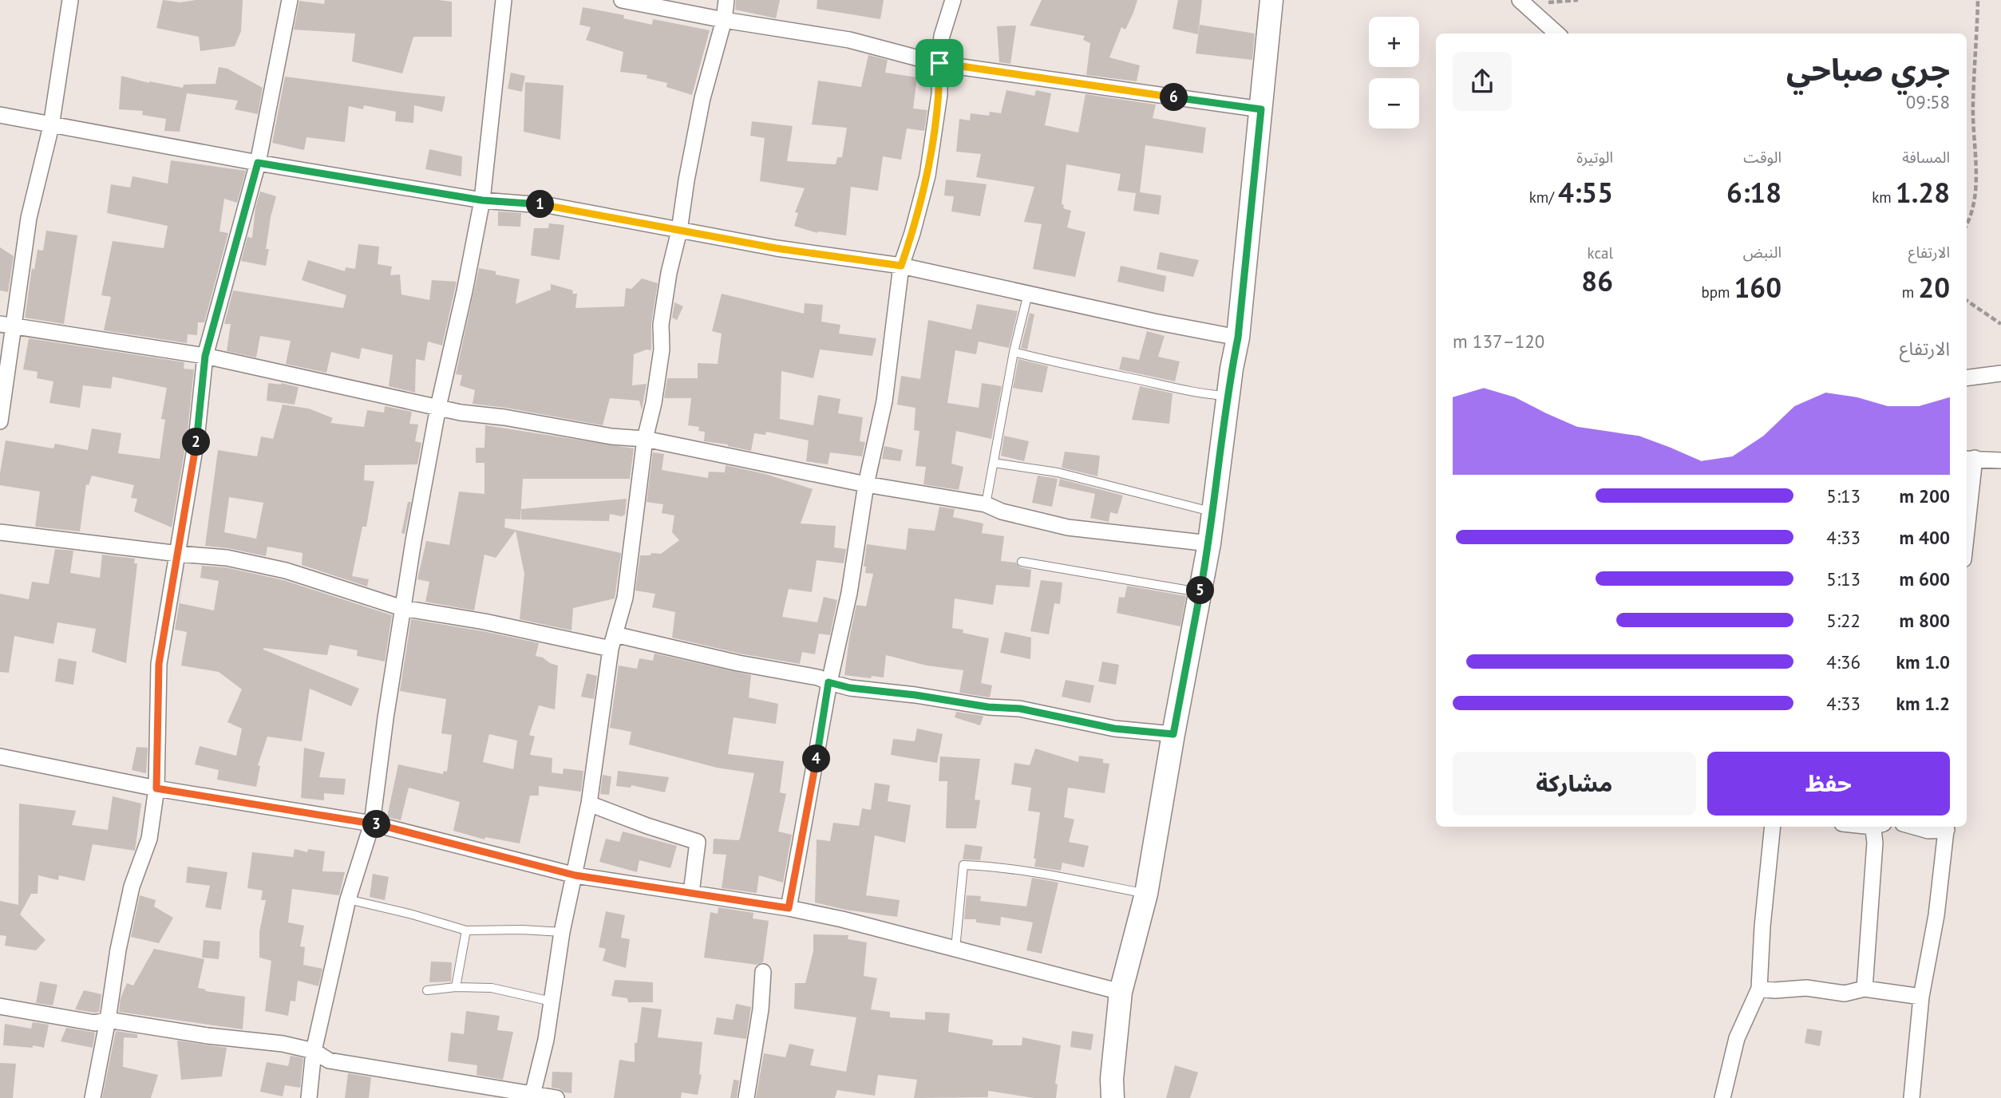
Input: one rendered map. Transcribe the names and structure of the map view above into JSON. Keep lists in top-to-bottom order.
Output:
{
  "page": {
    "map_buttons": ["+", "−"],
    "heading": ["جري صباحي", "09:58"],
    "pins": [
      "6",
      "1",
      "2",
      "5",
      "4",
      "3"
    ],
    "stats": [
      ["المسافة", "1.28 km"],
      ["الوقت", "6:18"],
      ["الوتيرة", "4:55 /km"],
      ["الارتفاع", "20 m"],
      ["النبض", "160 bpm"],
      ["kcal", "86"]
    ],
    "chart": ["الارتفاع", "120–137 m"],
    "list": [
      {
        "name": "200 m",
        "note": "5:13"
      },
      {
        "name": "400 m",
        "note": "4:33"
      },
      {
        "name": "600 m",
        "note": "5:13"
      },
      {
        "name": "800 m",
        "note": "5:22"
      },
      {
        "name": "1.0 km",
        "note": "4:36"
      },
      {
        "name": "1.2 km",
        "note": "4:33"
      }
    ],
    "buttons": ["حفظ", "مشاركة"]
  }
}
